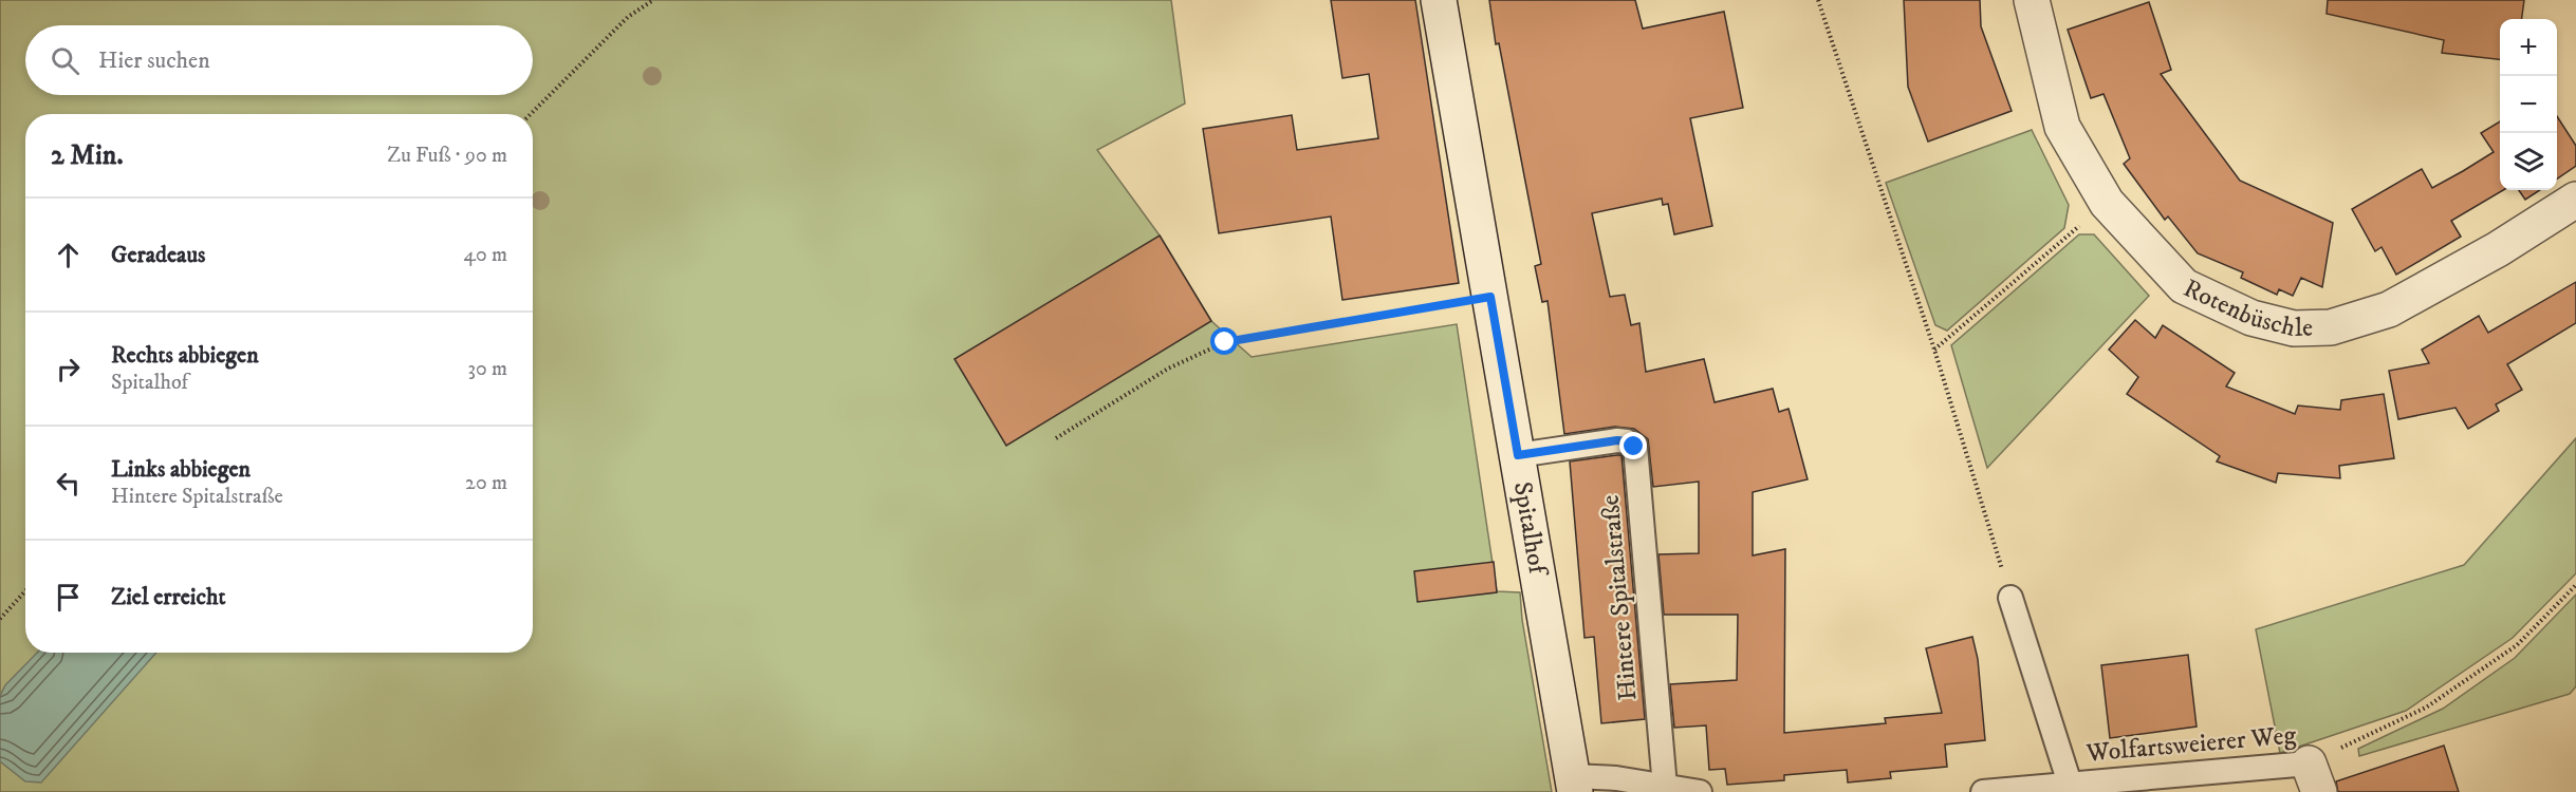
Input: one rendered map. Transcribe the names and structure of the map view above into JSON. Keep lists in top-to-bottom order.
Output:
{
  "streets": {
    "street": ["Rotenbüschle", "Spitalhof"],
    "lane": ["Hintere Spitalstraße", "Wolfartsweierer Weg"]
  },
  "crossings": [
    ["Spitalhof", "Hintere Spitalstraße"]
  ],
  "page": {
    "map_buttons": ["+", "−"],
    "search": "Hier suchen",
    "heading": ["2 Min.", "Zu Fuß · 90 m"],
    "list": [
      ["Geradeaus", "40 m"],
      ["Rechts abbiegen", "Spitalhof", "30 m"],
      ["Links abbiegen", "Hintere Spitalstraße", "20 m"],
      "Ziel erreicht"
    ]
  }
}
